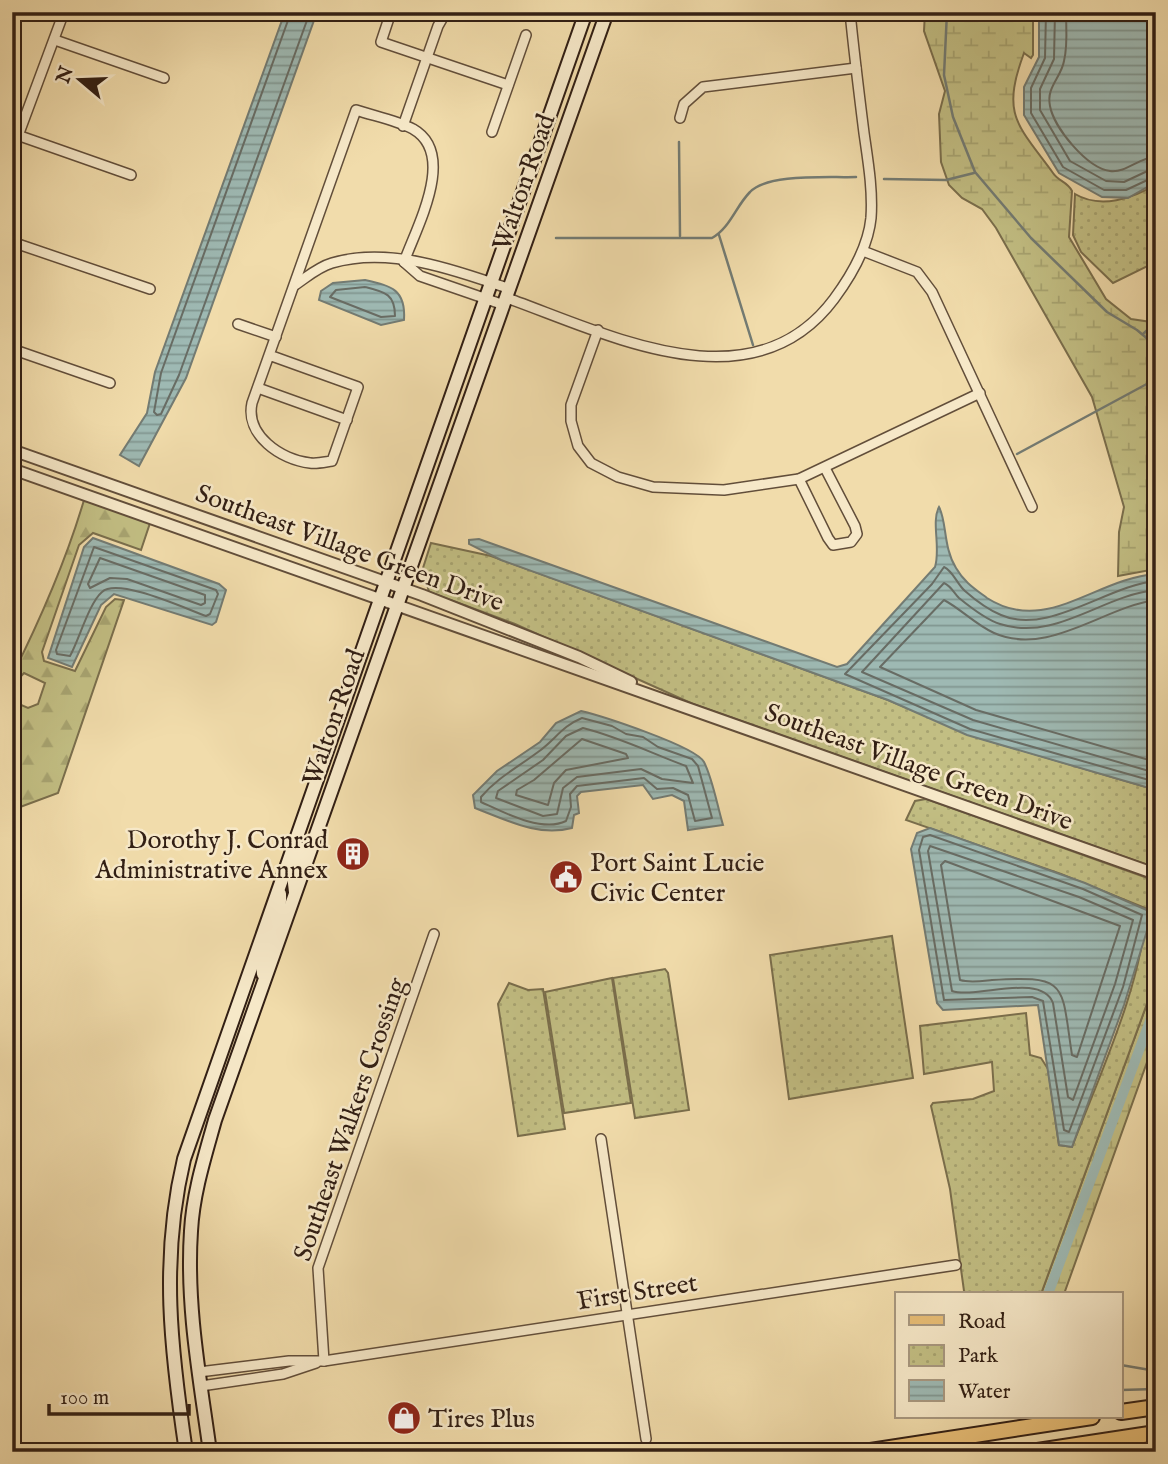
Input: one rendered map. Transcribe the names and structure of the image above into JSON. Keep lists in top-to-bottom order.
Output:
{
  "streets": {
    "main road": ["Walton Road"],
    "street": ["Southeast Village Green Drive", "Southeast Walkers Crossing", "First Street"]
  },
  "crossings": [
    ["Walton Road", "Southeast Village Green Drive"],
    ["Walton Road", "First Street"],
    ["Southeast Walkers Crossing", "First Street"]
  ],
  "places": {
    "building": ["Dorothy J. Conrad Administrative Annex"],
    "public building": ["Port Saint Lucie Civic Center"],
    "shop": ["Tires Plus"]
  },
  "legend": ["Road", "Park", "Water"],
  "scale_bar": "100 m",
  "north": "left"
}
